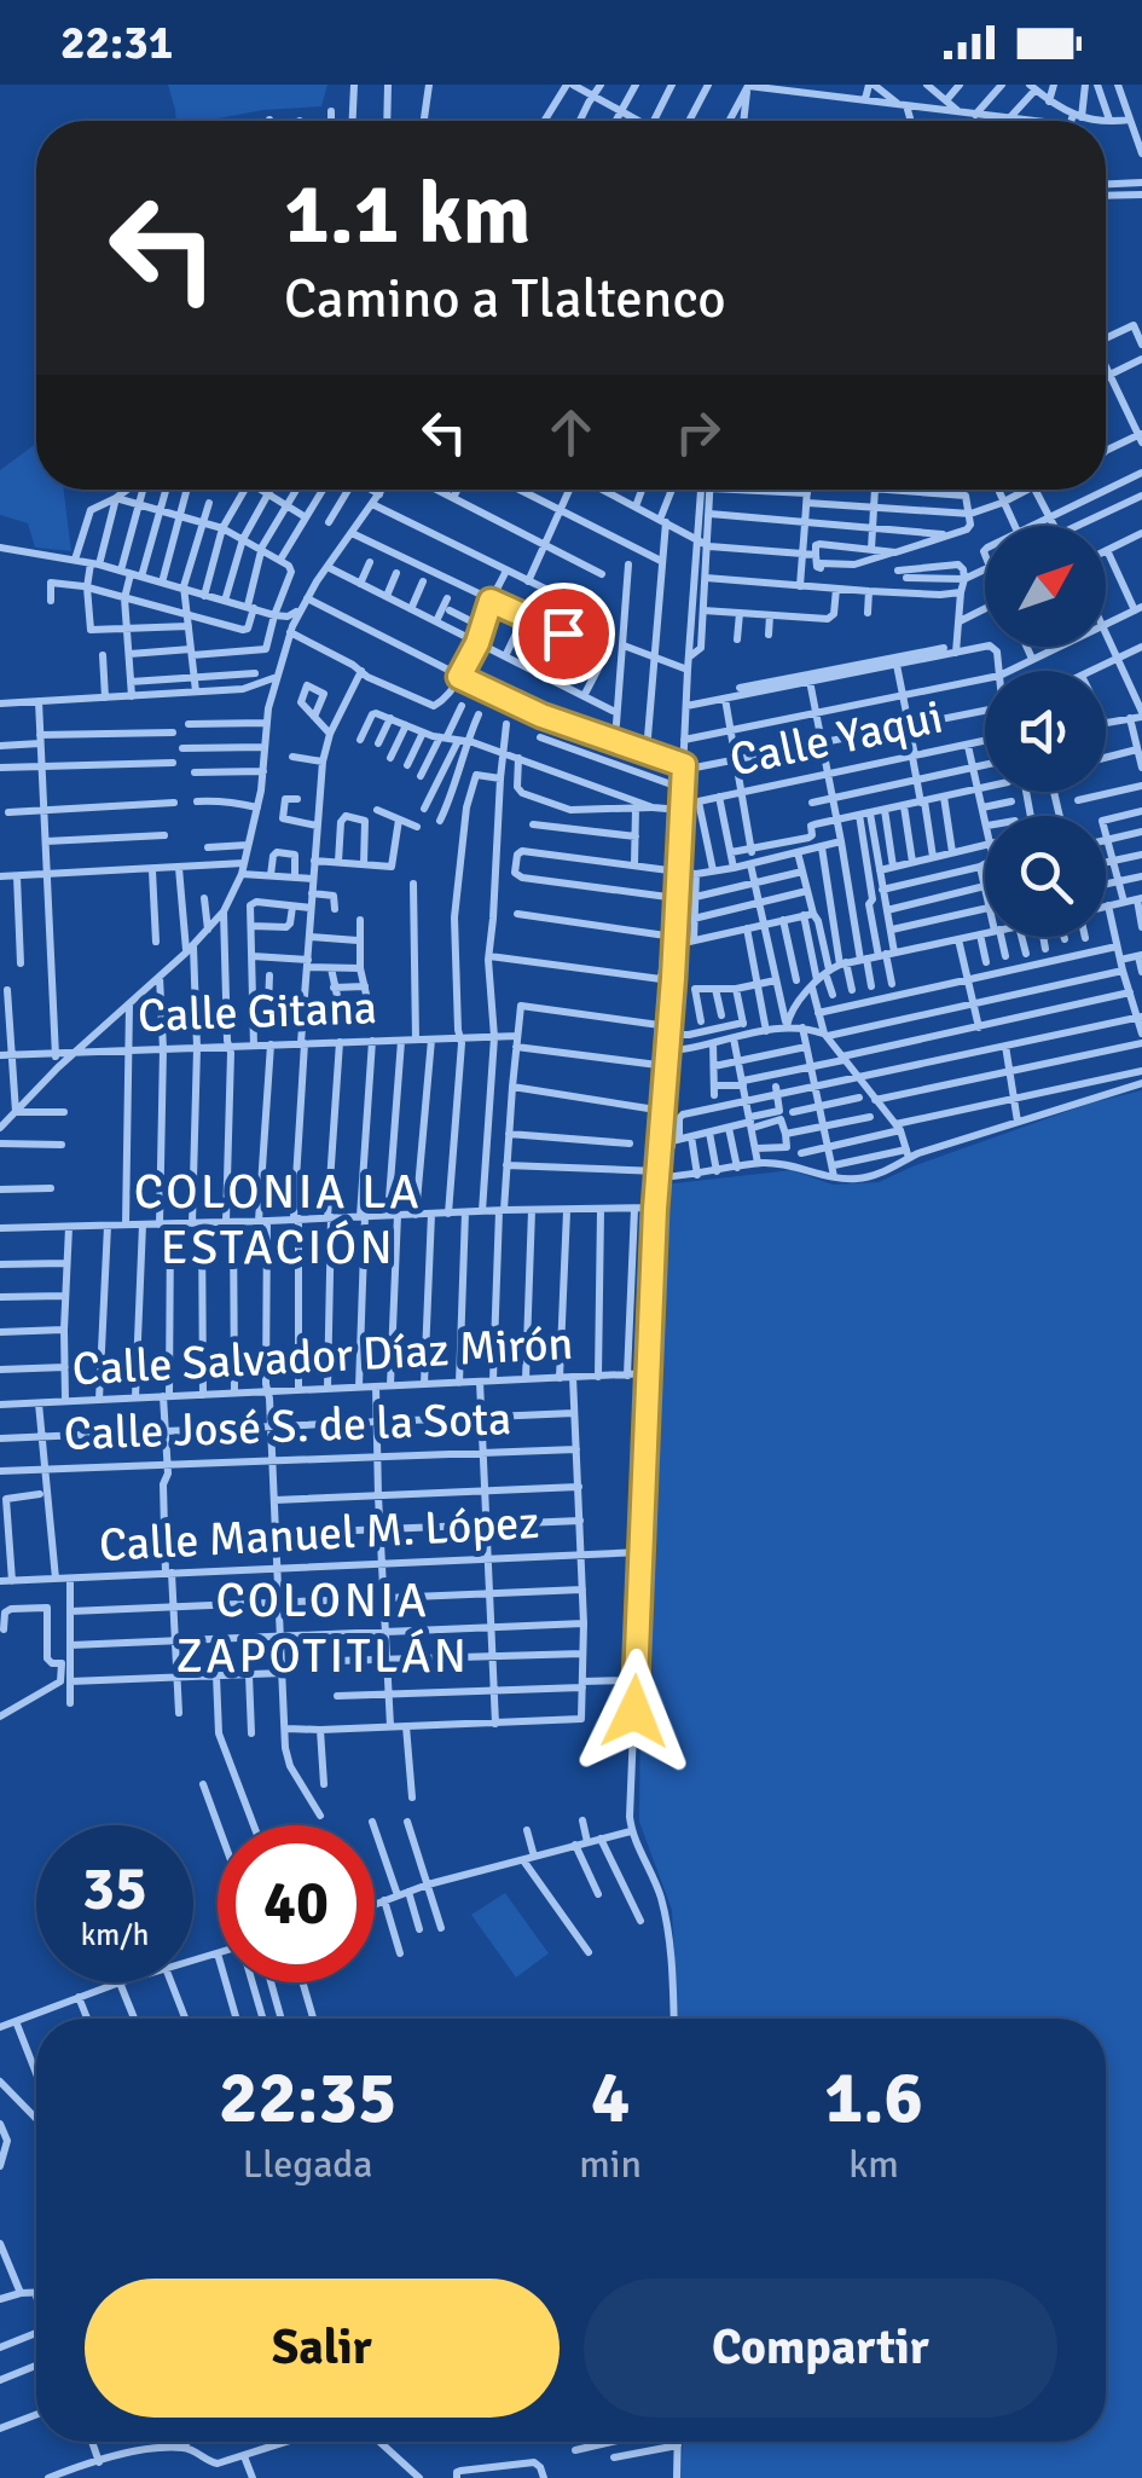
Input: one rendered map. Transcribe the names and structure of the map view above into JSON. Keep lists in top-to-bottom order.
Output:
{
  "streets": {
    "street": [
      "Calle Yaqui",
      "Calle Gitana",
      "Calle Salvador Díaz Mirón",
      "Calle José S. de la Sota",
      "Calle Manuel M. López"
    ]
  },
  "districts": ["COLONIA LA ESTACIÓN", "COLONIA ZAPOTITLÁN"],
  "north": "top right",
  "page": {
    "status": "22:31",
    "turn": ["1.1 km", "Camino a Tlaltenco"],
    "speed": "35 km/h",
    "limit": "40",
    "eta": [
      "22:35",
      "Llegada",
      "4",
      "min",
      "1.6",
      "km"
    ],
    "buttons": ["Salir", "Compartir"]
  }
}
